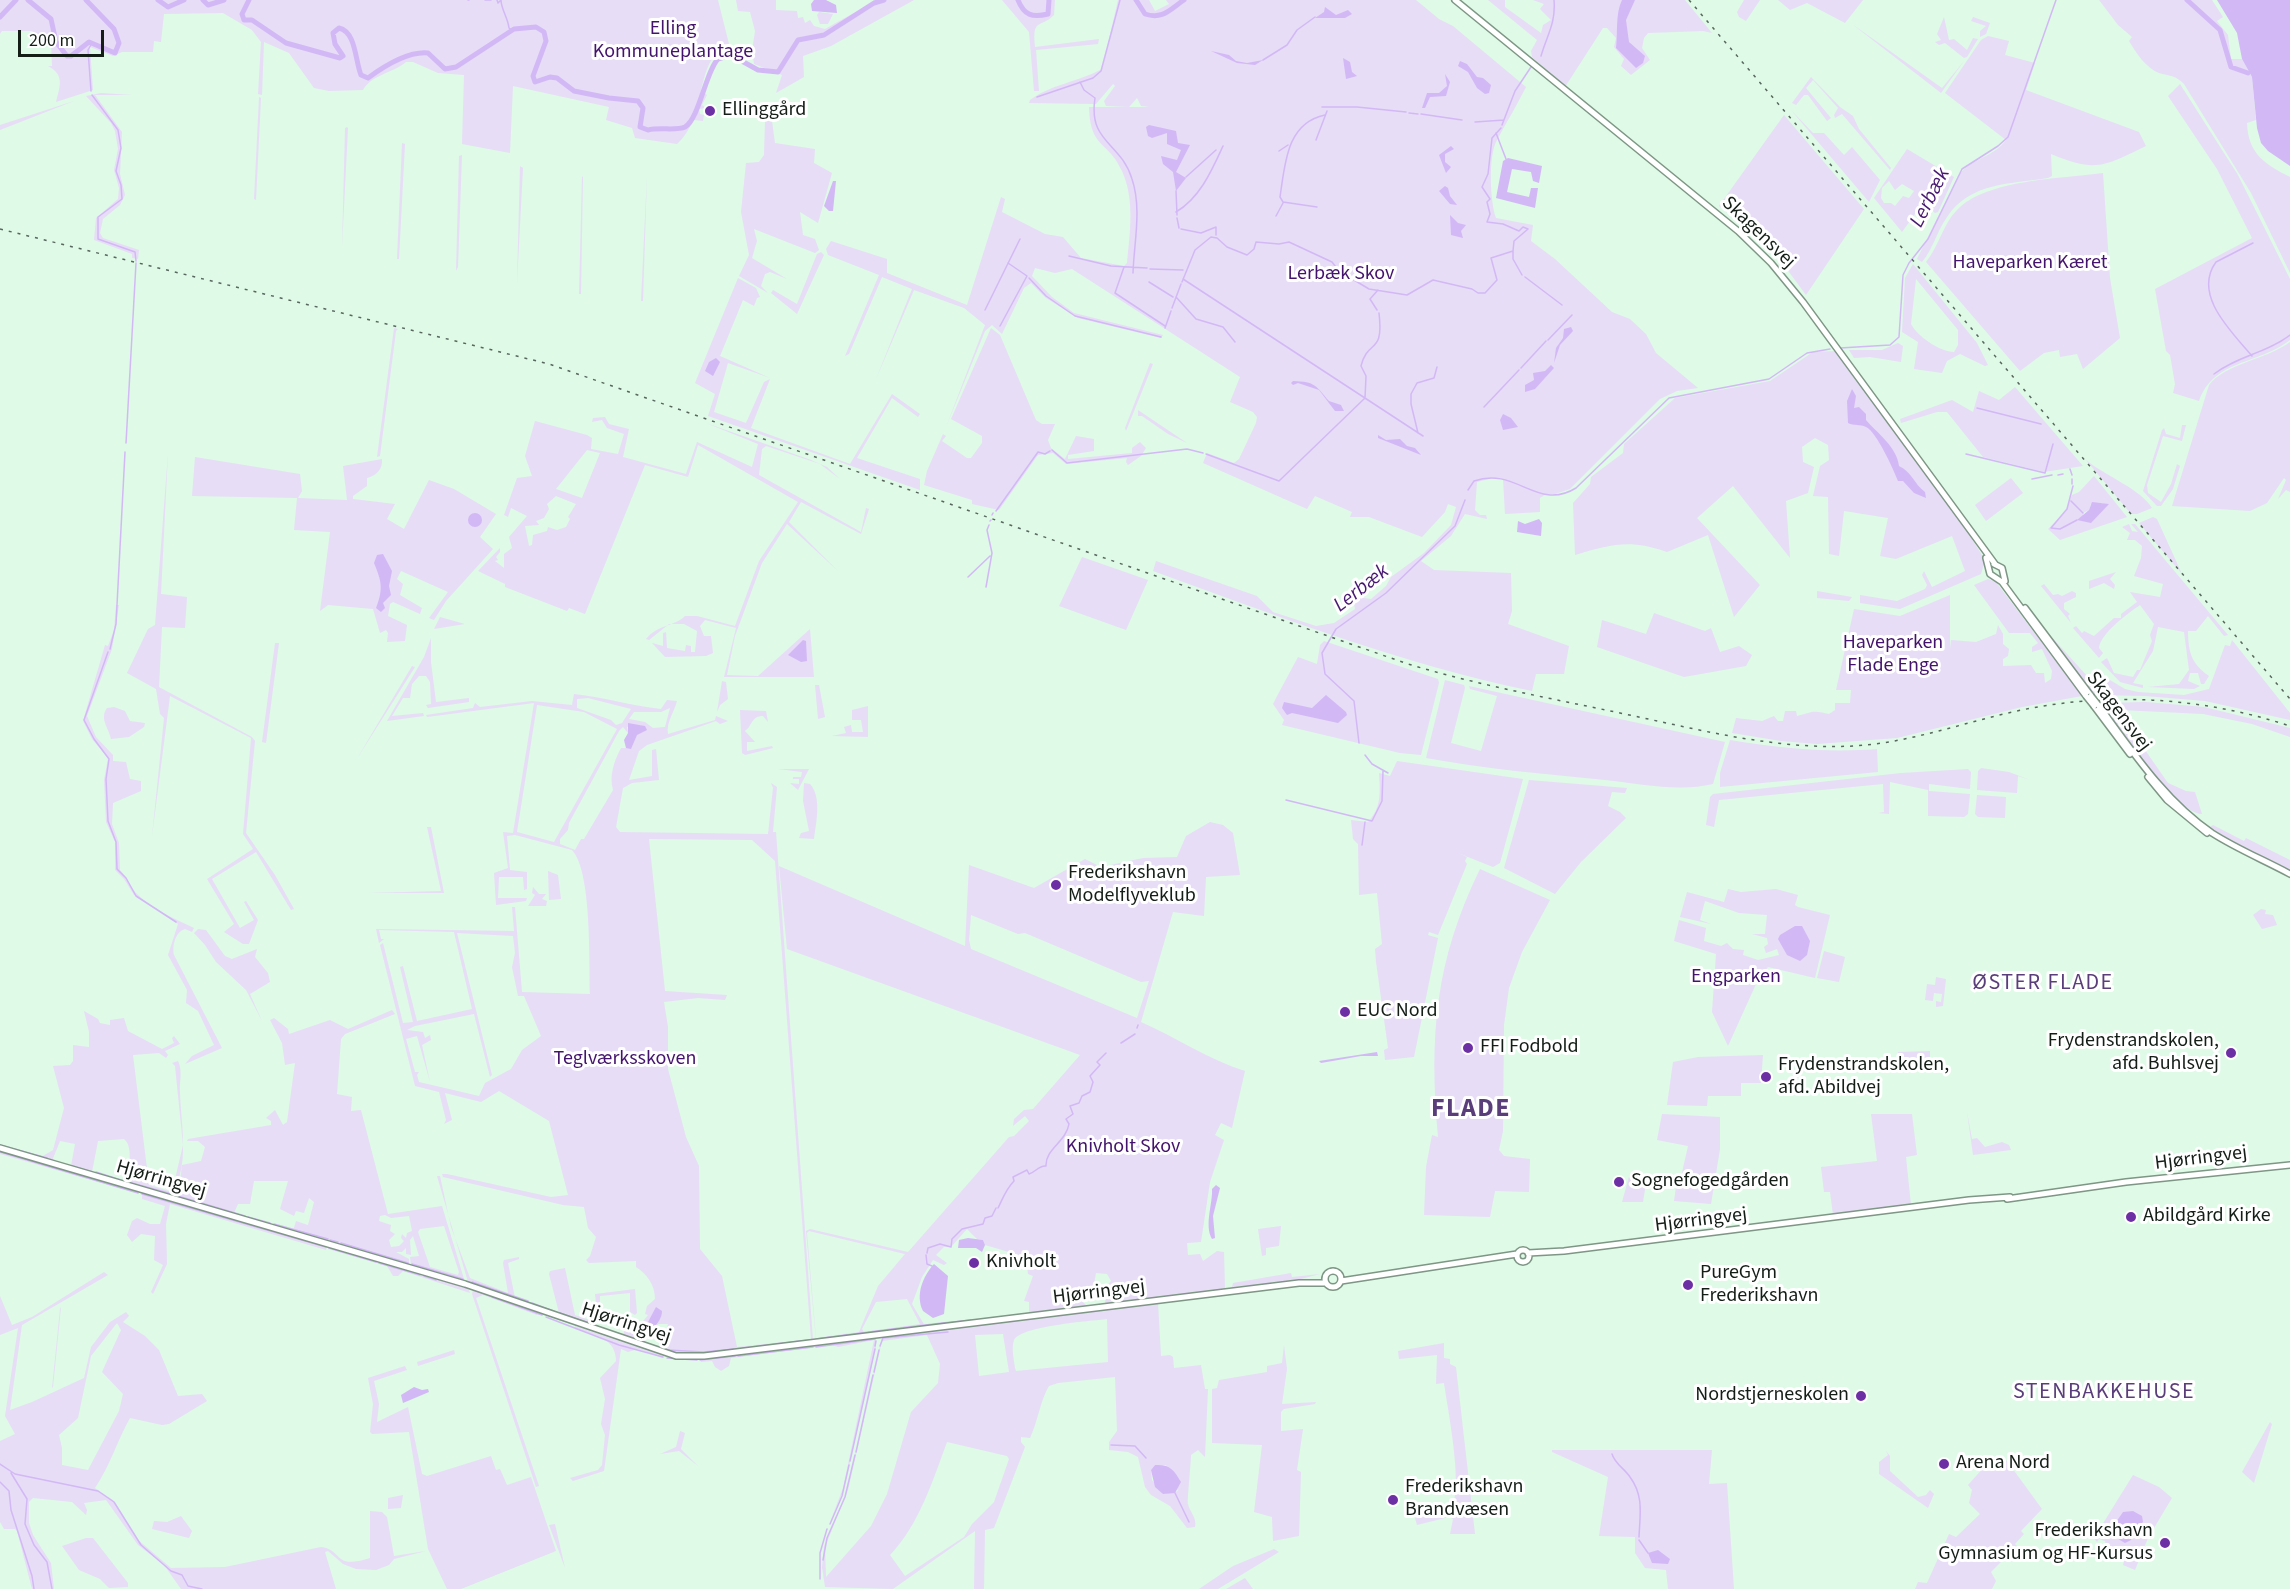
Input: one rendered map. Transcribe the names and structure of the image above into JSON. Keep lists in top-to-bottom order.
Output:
{
  "streets": {
    "main road": ["Skagensvej", "Hjørringvej"]
  },
  "districts": ["ØSTER FLADE", "FLADE", "STENBAKKEHUSE"],
  "water": ["Lerbæk"],
  "parks": [
    "Elling Kommuneplantage",
    "Haveparken Kæret",
    "Lerbæk Skov",
    "Haveparken Flade Enge",
    "Engparken",
    "Teglværksskoven",
    "Knivholt Skov"
  ],
  "places": [
    "Ellinggård",
    "Frederikshavn Modelflyveklub",
    "EUC Nord",
    "FFI Fodbold",
    "Frydenstrandskolen, afd. Buhlsvej",
    "Frydenstrandskolen, afd. Abildvej",
    "Sognefogedgården",
    "Abildgård Kirke",
    "Knivholt",
    "PureGym Frederikshavn",
    "Nordstjerneskolen",
    "Arena Nord",
    "Frederikshavn Brandvæsen",
    "Frederikshavn Gymnasium og HF-Kursus"
  ],
  "scale_bar": "200 m"
}
